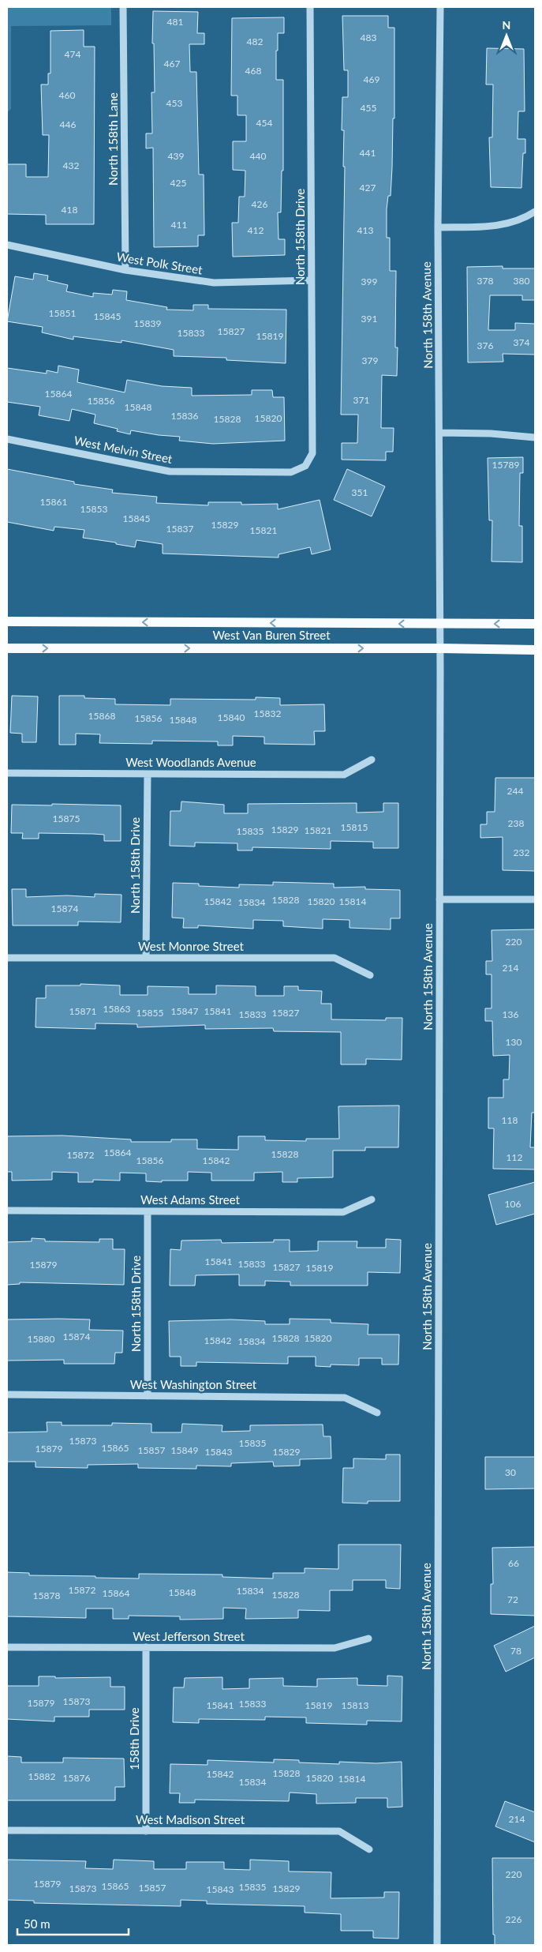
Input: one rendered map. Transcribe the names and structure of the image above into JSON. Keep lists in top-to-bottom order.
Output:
{
  "streets": {
    "main road": ["West Van Buren Street"],
    "street": [
      "North 158th Lane",
      "North 158th Drive",
      "West Polk Street",
      "North 158th Avenue",
      "West Melvin Street",
      "West Woodlands Avenue",
      "West Monroe Street",
      "West Adams Street",
      "West Washington Street",
      "West Jefferson Street",
      "158th Drive",
      "West Madison Street"
    ]
  },
  "crossings": [
    ["North 158th Lane", "West Polk Street"],
    ["North 158th Drive", "West Polk Street"],
    ["North 158th Drive", "West Melvin Street"],
    ["North 158th Drive", "West Woodlands Avenue"],
    ["North 158th Drive", "West Monroe Street"],
    ["North 158th Drive", "West Adams Street"],
    ["North 158th Drive", "West Washington Street"],
    ["North 158th Avenue", "West Van Buren Street"],
    ["West Jefferson Street", "158th Drive"],
    ["158th Drive", "West Madison Street"]
  ],
  "house_numbers": [
    "481",
    "483",
    "482",
    "474",
    "467",
    "468",
    "469",
    "460",
    "453",
    "455",
    "454",
    "446",
    "441",
    "439",
    "440",
    "432",
    "425",
    "427",
    "426",
    "418",
    "411",
    "412",
    "413",
    "378",
    "380",
    "399",
    "15851",
    "15845",
    "391",
    "15839",
    "15827",
    "15833",
    "15819",
    "374",
    "376",
    "379",
    "15864",
    "371",
    "15856",
    "15848",
    "15836",
    "15820",
    "15828",
    "15789",
    "351",
    "15861",
    "15853",
    "15845",
    "15829",
    "15837",
    "15821",
    "15832",
    "15868",
    "15840",
    "15856",
    "15848",
    "244",
    "15875",
    "238",
    "15815",
    "15829",
    "15821",
    "15835",
    "232",
    "15828",
    "15842",
    "15820",
    "15814",
    "15834",
    "15874",
    "220",
    "214",
    "15863",
    "15871",
    "15847",
    "15841",
    "15855",
    "15827",
    "15833",
    "136",
    "130",
    "118",
    "15864",
    "15828",
    "15872",
    "112",
    "15856",
    "15842",
    "106",
    "15841",
    "15833",
    "15879",
    "15827",
    "15819",
    "15874",
    "15828",
    "15820",
    "15880",
    "15842",
    "15834",
    "15873",
    "15835",
    "15865",
    "15879",
    "15857",
    "15849",
    "15843",
    "15829",
    "30",
    "66",
    "15872",
    "15834",
    "15848",
    "15864",
    "15828",
    "15878",
    "72",
    "78",
    "15873",
    "15879",
    "15833",
    "15841",
    "15819",
    "15813",
    "15828",
    "15842",
    "15882",
    "15876",
    "15820",
    "15814",
    "15834",
    "214",
    "220",
    "15879",
    "15865",
    "15835",
    "15857",
    "15873",
    "15829",
    "15843",
    "226"
  ],
  "scale_bar": "50 m",
  "north": "top"
}
